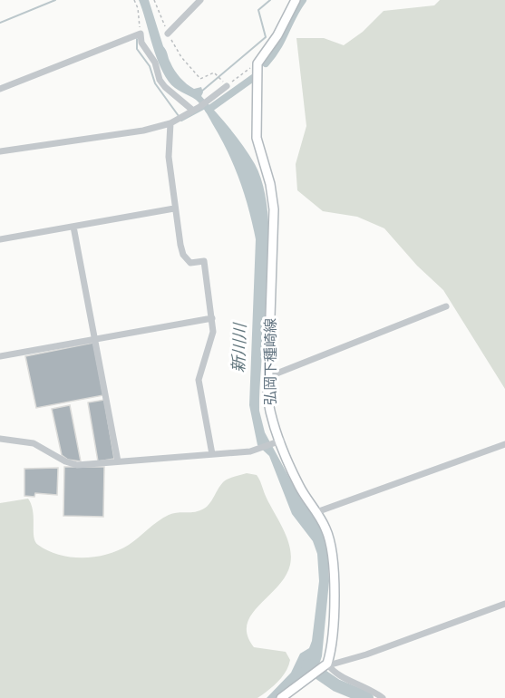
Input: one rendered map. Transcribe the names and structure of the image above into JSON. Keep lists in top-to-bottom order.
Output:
{
  "streets": {
    "main road": ["弘岡下種崎線"]
  },
  "water": ["新川川"]
}
